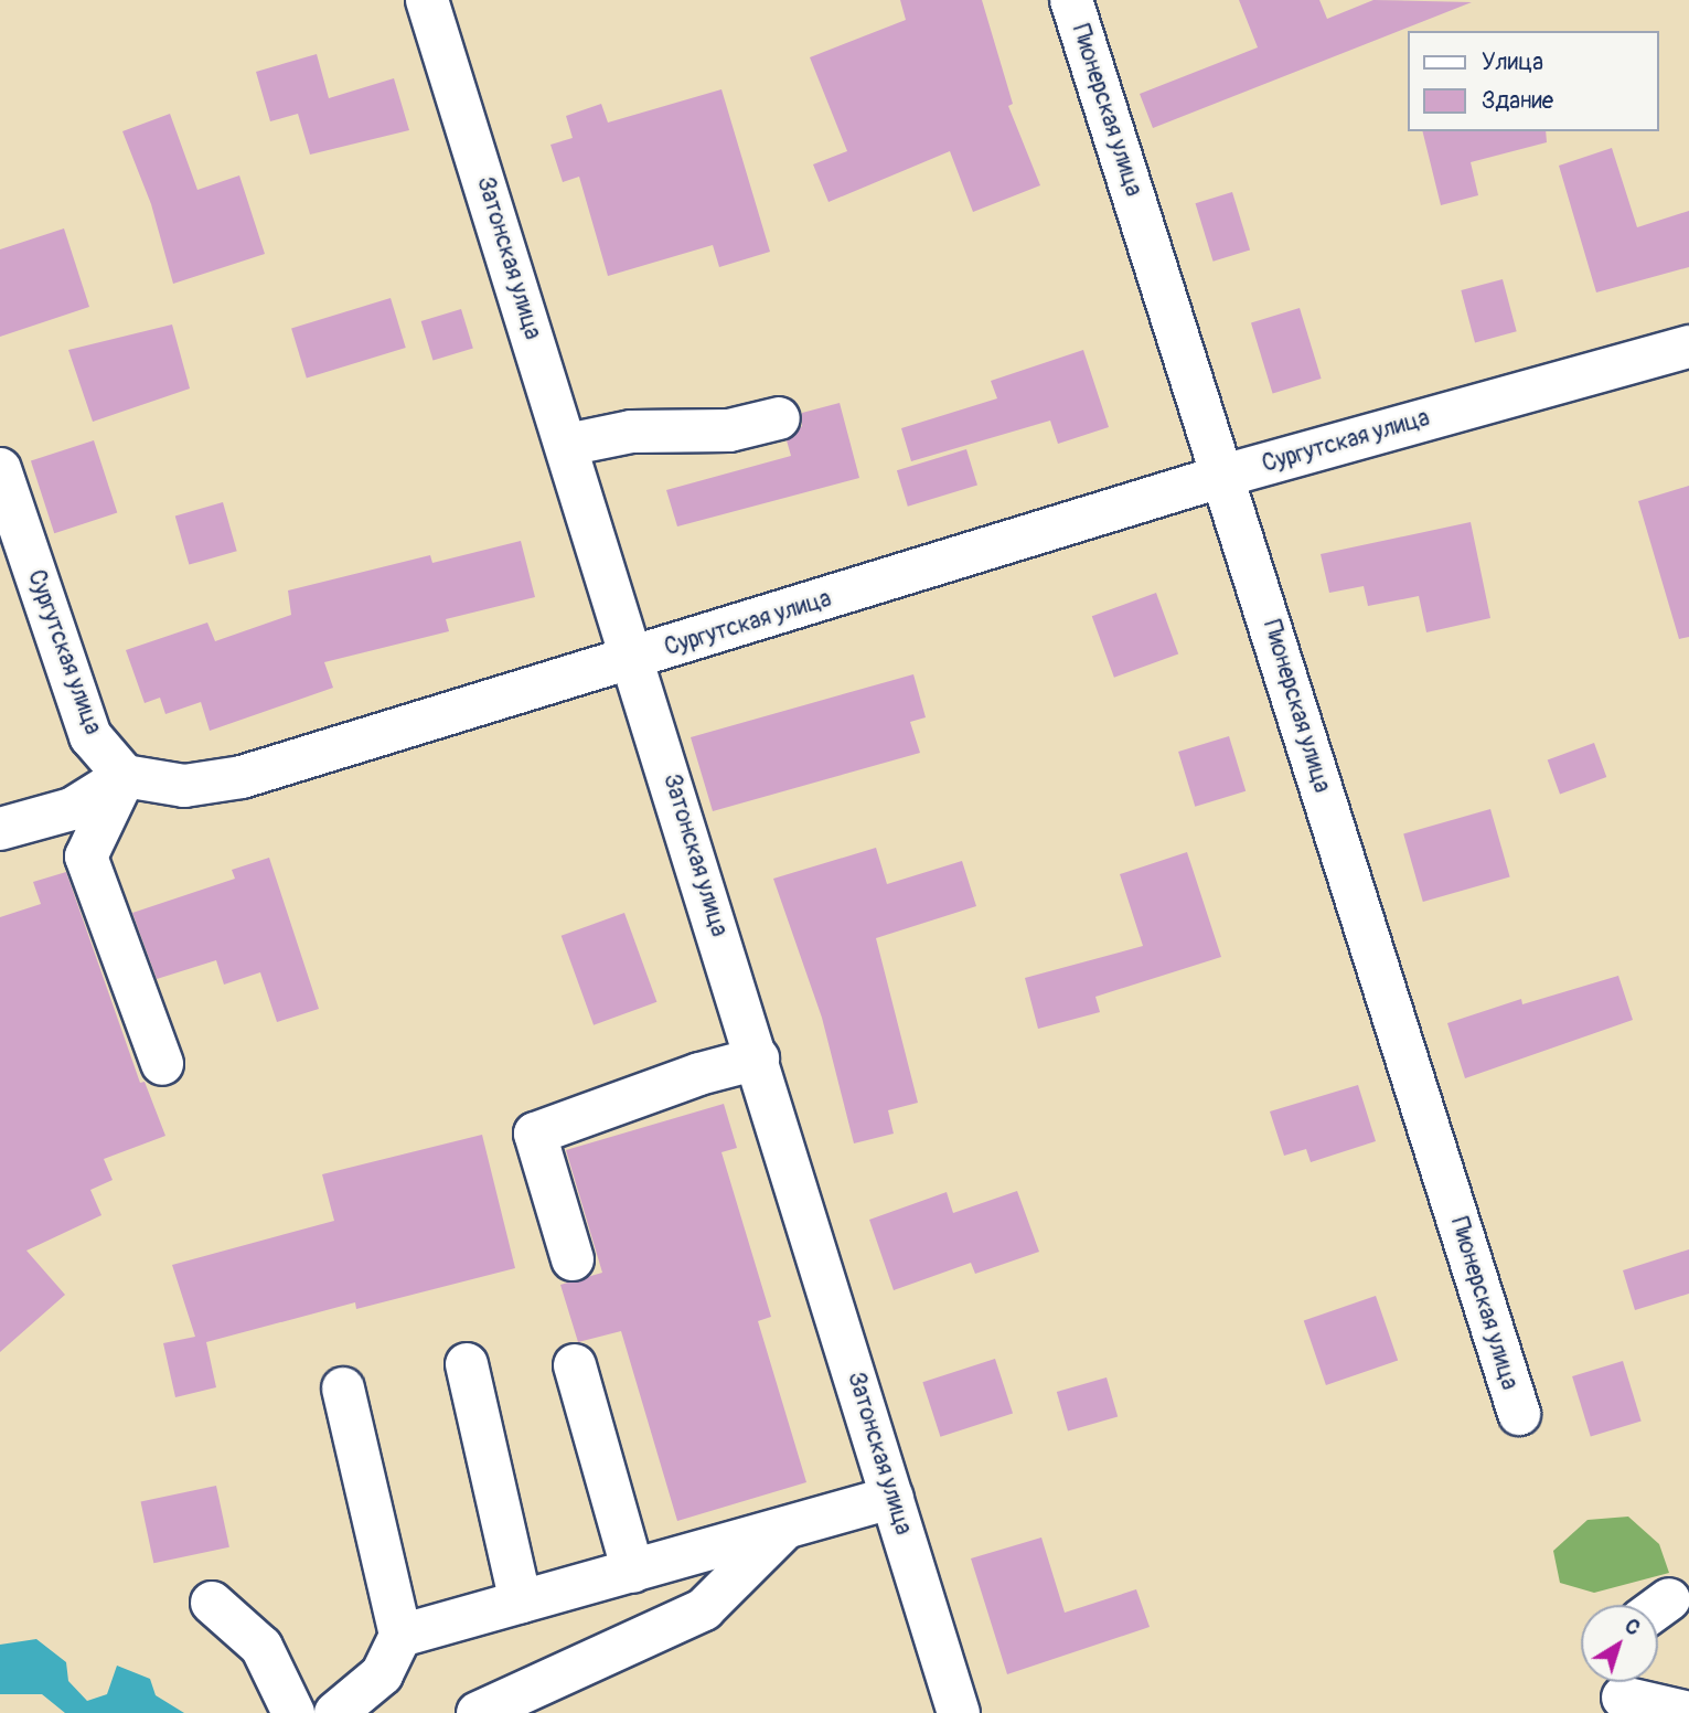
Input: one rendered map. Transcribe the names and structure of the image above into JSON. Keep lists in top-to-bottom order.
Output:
{
  "streets": {
    "street": ["Пионерская улица", "Затонская улица", "Сургутская улица"]
  },
  "crossings": [
    ["Пионерская улица", "Сургутская улица"],
    ["Затонская улица", "Сургутская улица"]
  ],
  "legend": ["Улица", "Здание"],
  "north": "top right"
}
